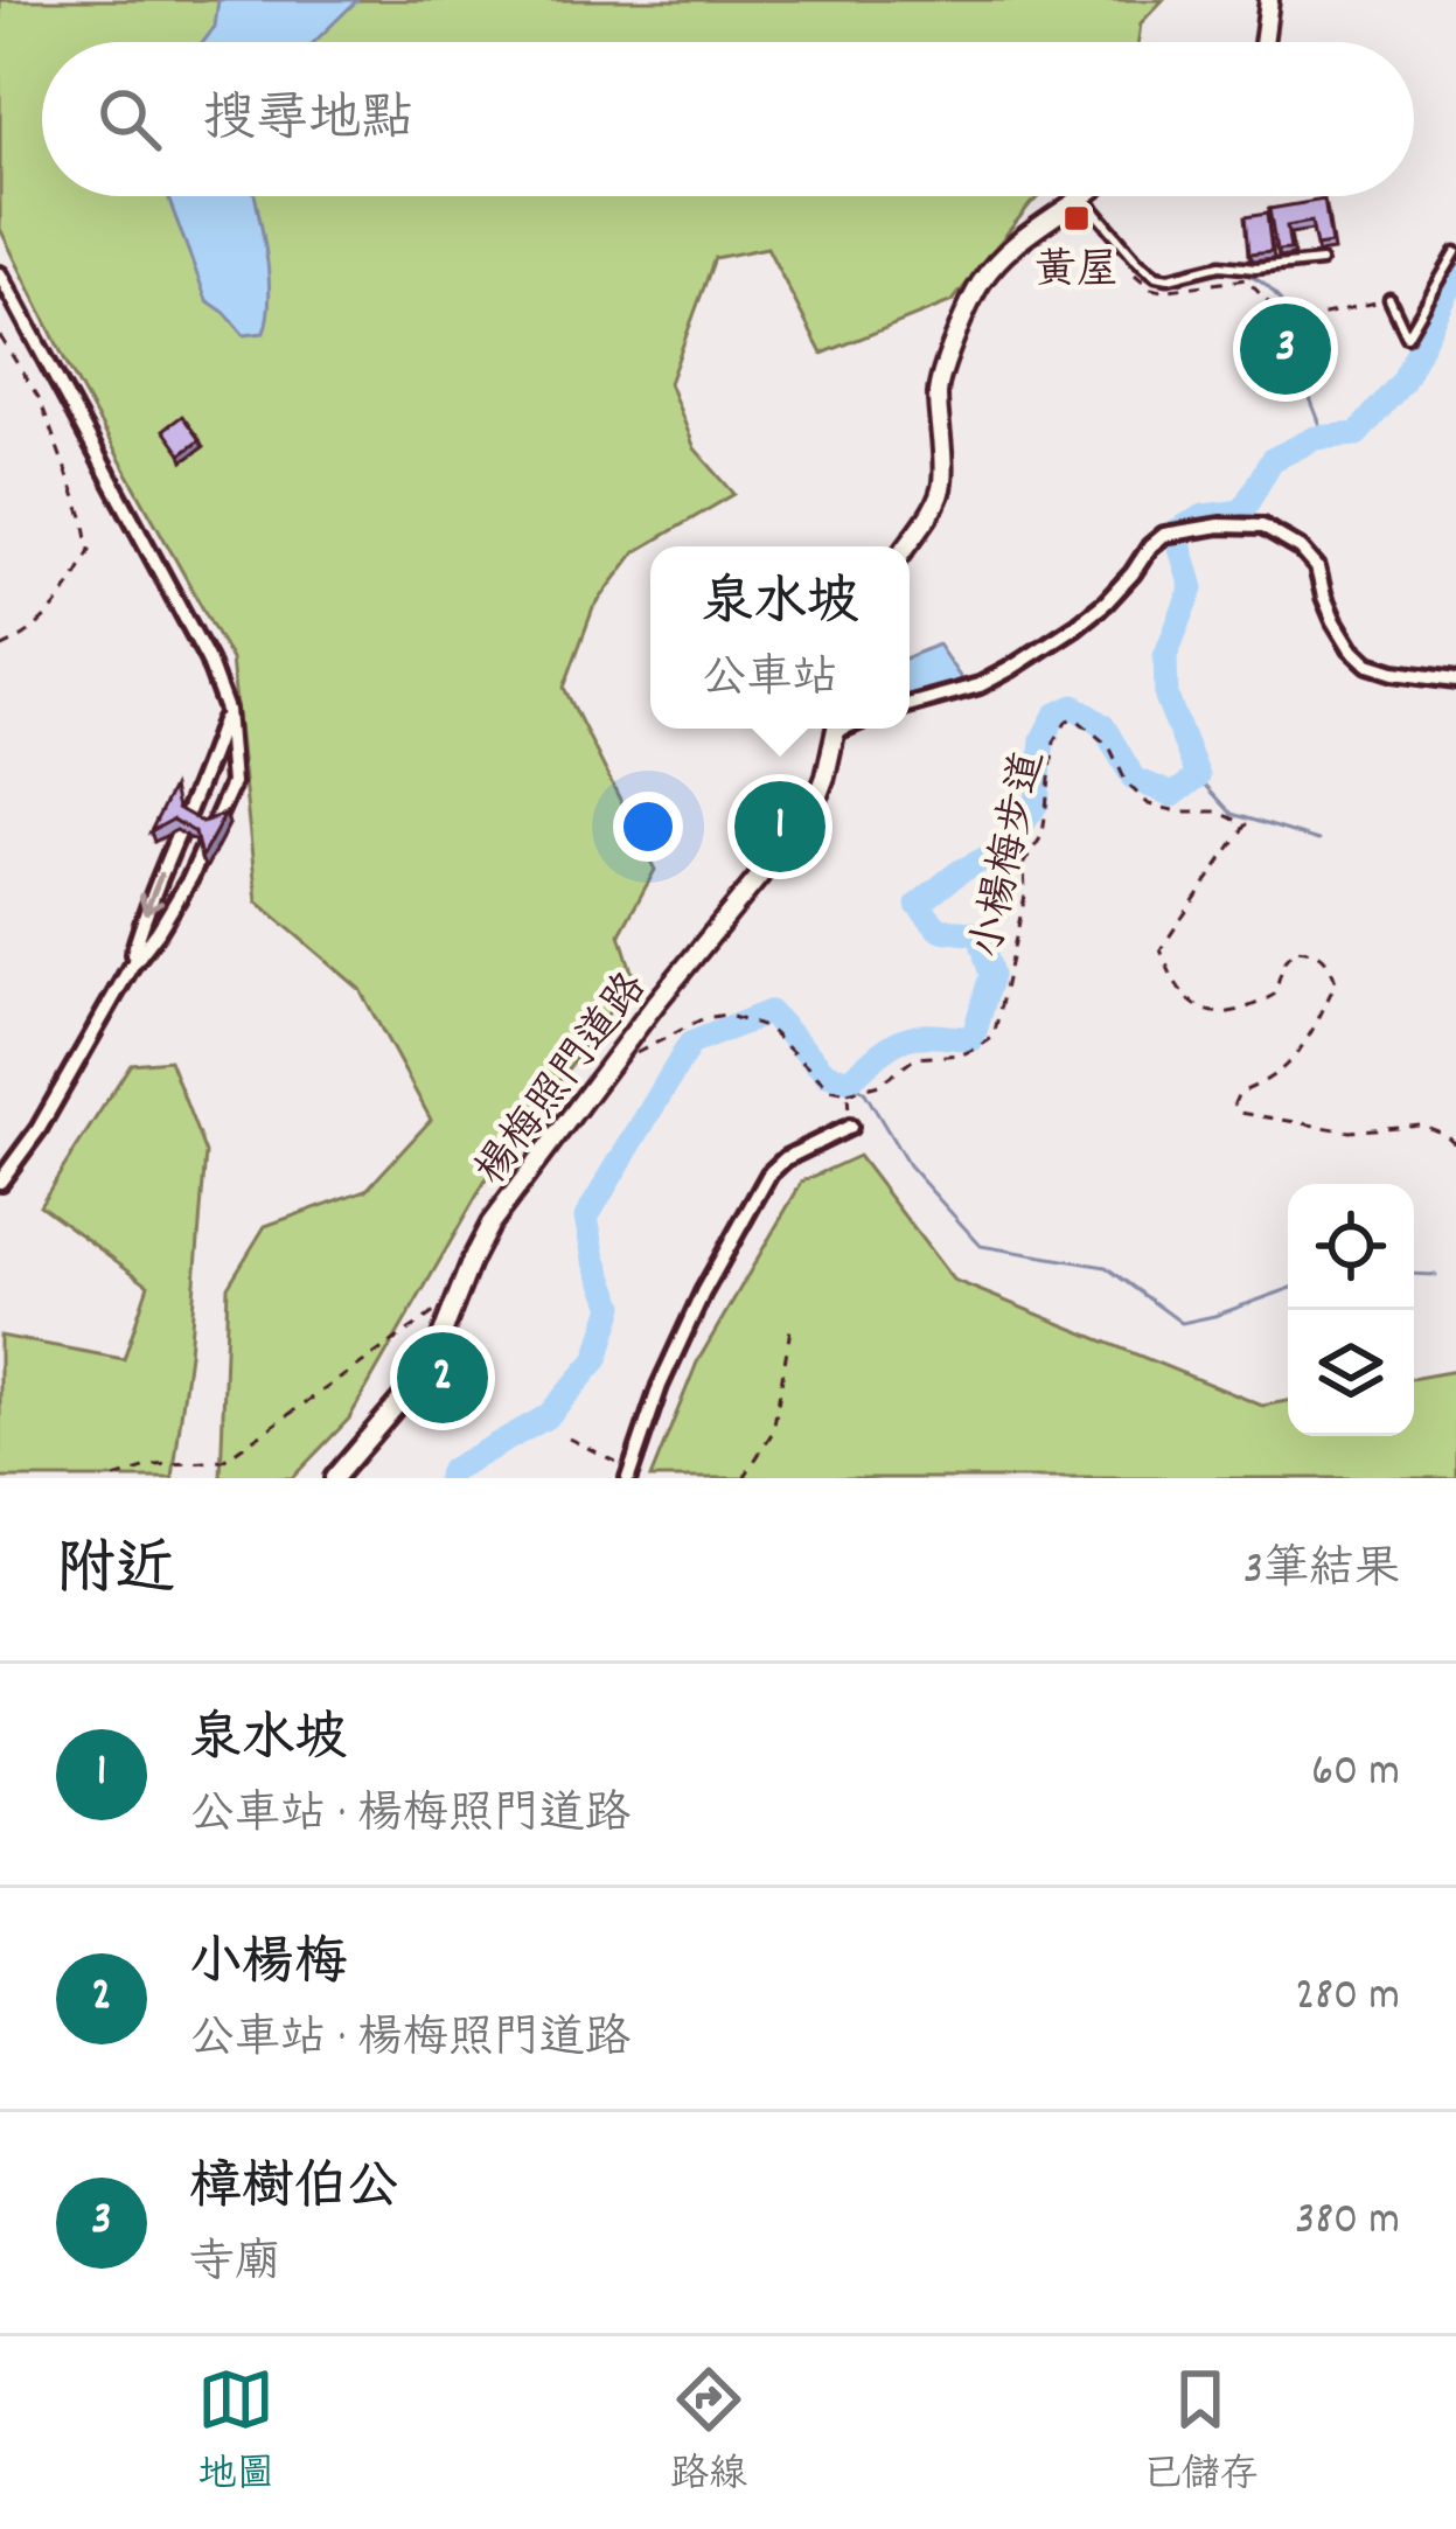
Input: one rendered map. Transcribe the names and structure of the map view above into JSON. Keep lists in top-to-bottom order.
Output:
{
  "streets": {
    "street": ["楊梅照門道路"],
    "path": ["小楊梅步道"]
  },
  "places": {
    "transit": ["黃屋"]
  },
  "page": {
    "search": "搜尋地點",
    "pins": ["3", "1", "2"],
    "popup": ["泉水坡", "公車站"],
    "heading": ["附近", "3筆結果"],
    "list": [
      {
        "mark": "1",
        "name": "泉水坡",
        "note": "公車站 · 楊梅照門道路",
        "value": "60 m"
      },
      {
        "mark": "2",
        "name": "小楊梅",
        "note": "公車站 · 楊梅照門道路",
        "value": "280 m"
      },
      {
        "mark": "3",
        "name": "樟樹伯公",
        "note": "寺廟",
        "value": "380 m"
      }
    ],
    "nav": ["地圖", "路線", "已儲存"]
  }
}
